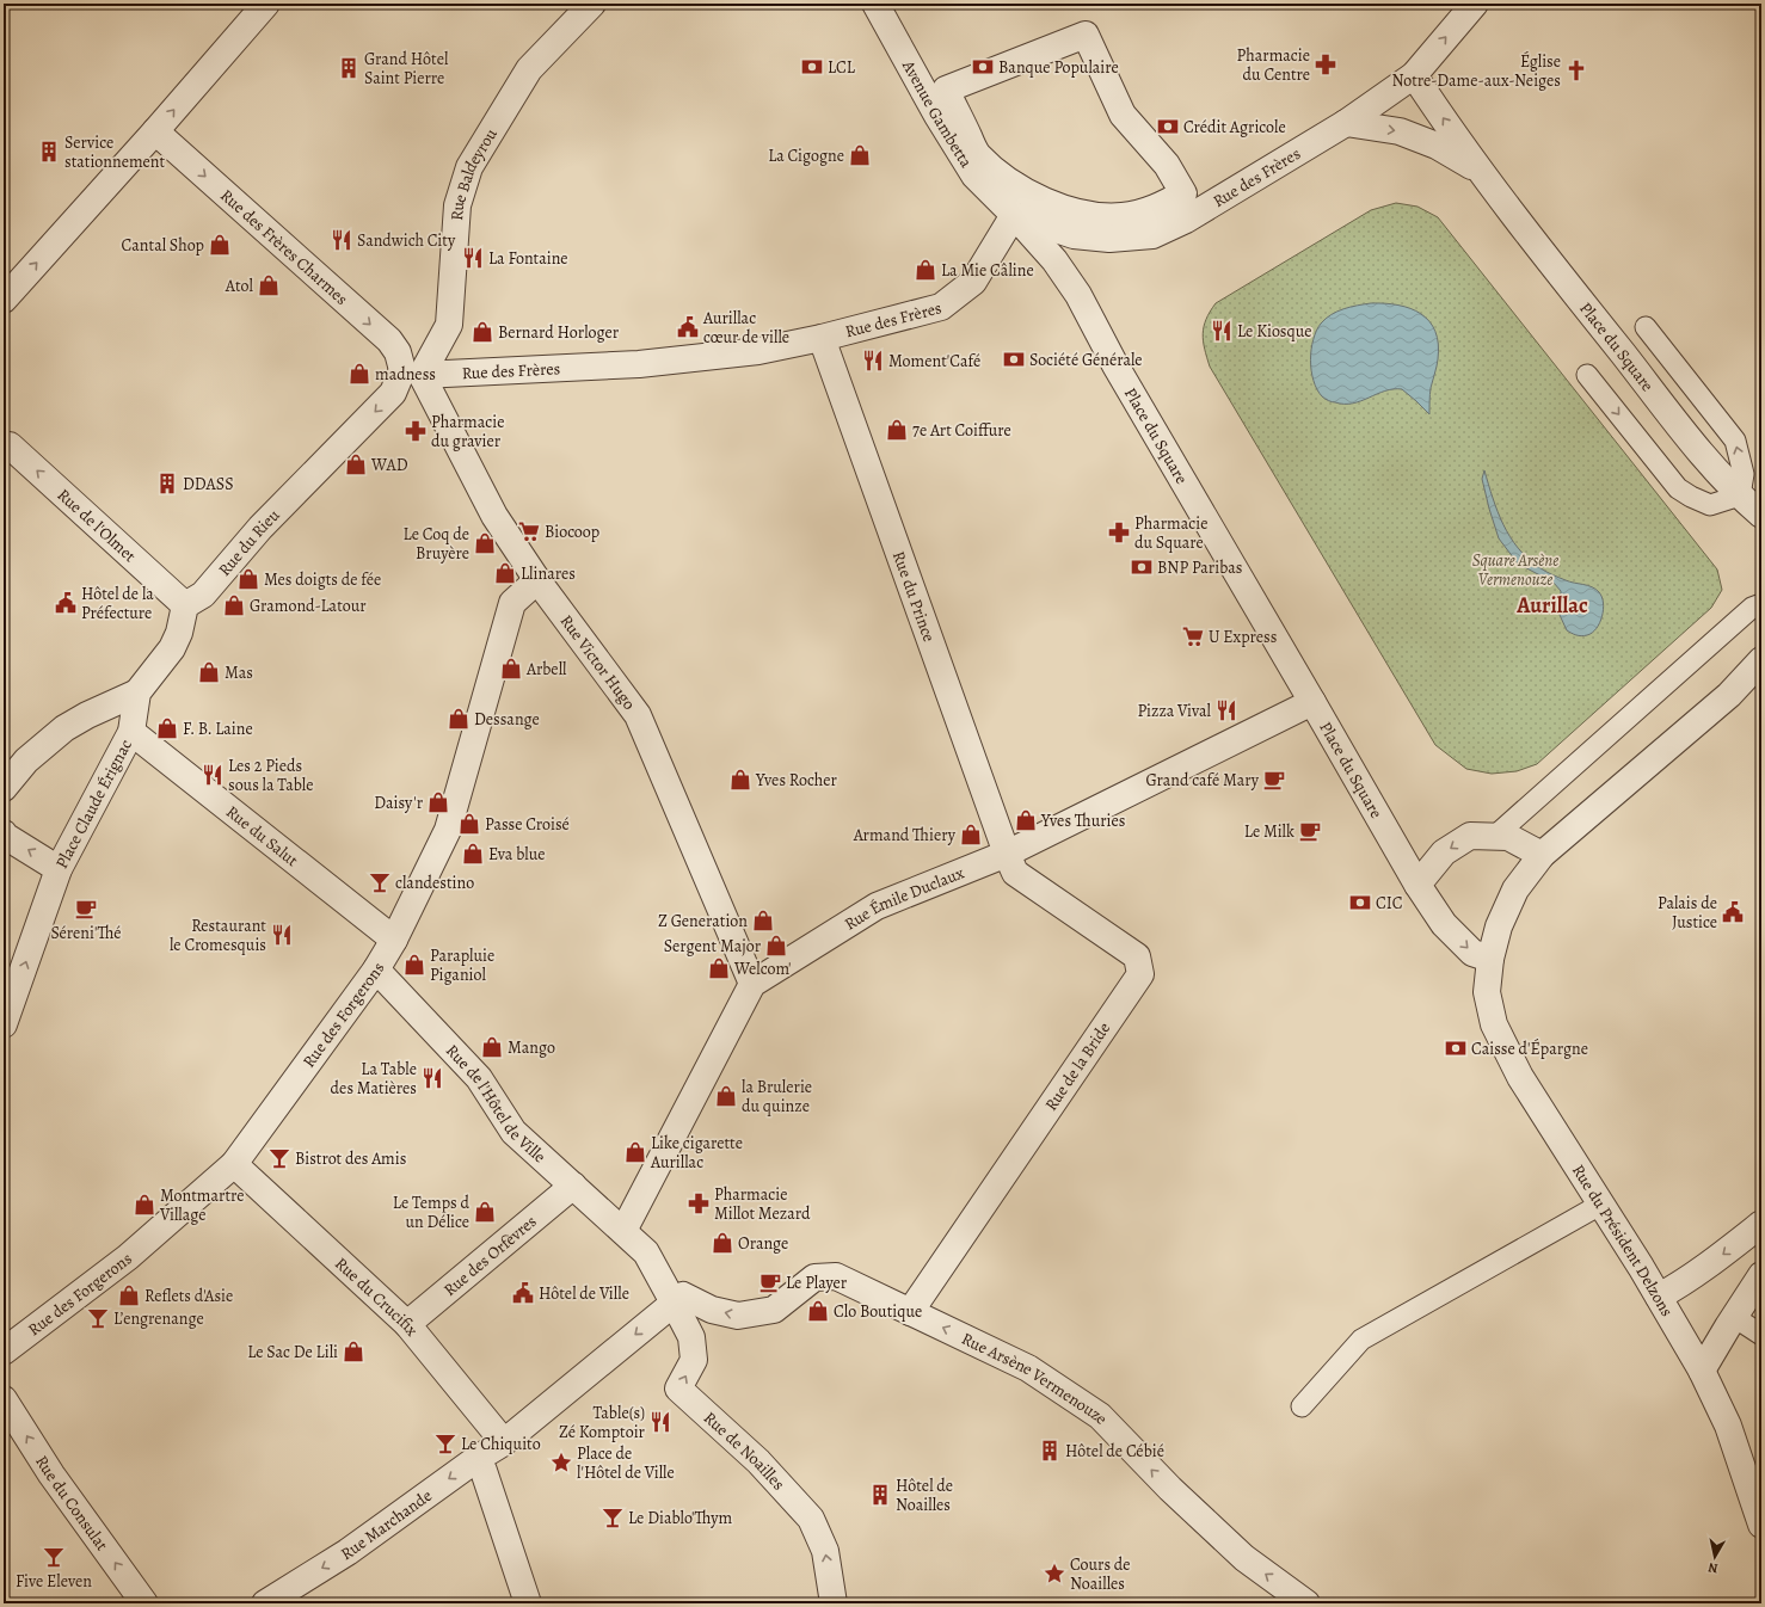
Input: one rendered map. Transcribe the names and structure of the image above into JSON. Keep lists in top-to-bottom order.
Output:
{
  "streets": {
    "street": [
      "Avenue Gambetta",
      "Rue Baldeyrou",
      "Rue des Frères",
      "Rue des Frères Charmes",
      "Place du Square",
      "Rue de l'Olmet",
      "Rue du Rieu",
      "Rue du Prince",
      "Rue Victor Hugo",
      "Place Claude Érignac",
      "Rue du Salut",
      "Rue Émile Duclaux",
      "Rue des Forgerons",
      "Rue de la Bride",
      "Rue de l'Hôtel de Ville",
      "Rue du Président Delzons",
      "Rue des Orfèvres",
      "Rue du Crucifix",
      "Rue Arsène Vermenouze",
      "Rue de Noailles",
      "Rue du Consulat",
      "Rue Marchande"
    ]
  },
  "crossings": [
    ["Avenue Gambetta", "Rue des Frères"],
    ["Avenue Gambetta", "Place du Square"],
    ["Rue Baldeyrou", "Rue des Frères"],
    ["Rue Baldeyrou", "Rue des Frères Charmes"],
    ["Rue Baldeyrou", "Rue du Rieu"],
    ["Rue Baldeyrou", "Rue Victor Hugo"],
    ["Rue des Frères", "Rue des Frères Charmes"],
    ["Rue des Frères", "Place du Square"],
    ["Rue des Frères", "Rue du Rieu"],
    ["Rue des Frères", "Rue du Prince"],
    ["Rue des Frères", "Rue Victor Hugo"],
    ["Rue des Frères Charmes", "Rue du Rieu"],
    ["Rue des Frères Charmes", "Rue Victor Hugo"],
    ["Place du Square", "Rue Émile Duclaux"],
    ["Place du Square", "Rue du Président Delzons"],
    ["Rue de l'Olmet", "Rue du Rieu"],
    ["Rue du Rieu", "Rue Victor Hugo"],
    ["Rue du Prince", "Rue Émile Duclaux"],
    ["Rue du Prince", "Rue de la Bride"],
    ["Rue Victor Hugo", "Rue Émile Duclaux"],
    ["Rue Victor Hugo", "Rue des Forgerons"],
    ["Place Claude Érignac", "Rue du Salut"],
    ["Rue du Salut", "Rue des Forgerons"],
    ["Rue Émile Duclaux", "Rue de la Bride"],
    ["Rue des Forgerons", "Rue de l'Hôtel de Ville"],
    ["Rue des Forgerons", "Rue du Crucifix"],
    ["Rue de la Bride", "Rue Arsène Vermenouze"],
    ["Rue de l'Hôtel de Ville", "Rue des Orfèvres"],
    ["Rue des Orfèvres", "Rue du Crucifix"],
    ["Rue du Crucifix", "Rue Marchande"],
    ["Rue Arsène Vermenouze", "Rue de Noailles"]
  ],
  "one_way": [
    "Rue des Frères Charmes",
    "Rue de l'Olmet",
    "Rue du Rieu",
    "Rue Arsène Vermenouze",
    "Rue de Noailles",
    "Rue du Consulat",
    "Rue Marchande"
  ],
  "districts": ["Aurillac"],
  "parks": ["Square Arsène Vermenouze"],
  "places": {
    "pharmacy": [
      "Pharmacie du Centre",
      "Pharmacie du gravier",
      "Pharmacie du Square",
      "Pharmacie Millot Mezard"
    ],
    "bank": [
      "LCL",
      "Banque Populaire",
      "Crédit Agricole",
      "Société Générale",
      "BNP Paribas",
      "CIC",
      "Caisse d'Épargne"
    ],
    "building": [
      "Grand Hôtel Saint Pierre",
      "Service stationnement",
      "DDASS",
      "Hôtel de Cébié",
      "Hôtel de Noailles"
    ],
    "church": ["Église Notre-Dame-aux-Neiges"],
    "shop": [
      "La Cigogne",
      "Cantal Shop",
      "La Mie Câline",
      "Atol",
      "Bernard Horloger",
      "madness",
      "7e Art Coiffure",
      "WAD",
      "Le Coq de Bruyère",
      "Llinares",
      "Mes doigts de fée",
      "Gramond-Latour",
      "Arbell",
      "Mas",
      "Dessange",
      "F. B. Laine",
      "Yves Rocher",
      "Daisy'r",
      "Yves Thuries",
      "Passe Croisé",
      "Armand Thiery",
      "Eva blue",
      "Z Generation",
      "Sergent Major",
      "Parapluie Piganiol",
      "Welcom'",
      "Mango",
      "la Brulerie du quinze",
      "Like cigarette Aurillac",
      "Montmartre Village",
      "Le Temps d un Délice",
      "Orange",
      "Reflets d'Asie",
      "Clo Boutique",
      "Le Sac De Lili"
    ],
    "restaurant": [
      "Sandwich City",
      "La Fontaine",
      "Le Kiosque",
      "Moment'Café",
      "Pizza Vival",
      "Les 2 Pieds sous la Table",
      "Restaurant le Cromesquis",
      "La Table des Matières",
      "Table(s) Zé Komptoir"
    ],
    "public building": [
      "Aurillac cœur de ville",
      "Hôtel de la Préfecture",
      "Palais de Justice",
      "Hôtel de Ville"
    ],
    "supermarket": ["Biocoop", "U Express"],
    "cafe": [
      "Grand café Mary",
      "Le Milk",
      "Séreni'Thé",
      "Le Player"
    ],
    "bar": [
      "clandestino",
      "Bistrot des Amis",
      "L’engrenange",
      "Le Chiquito",
      "Le Diablo'Thym",
      "Five Eleven"
    ],
    "place": ["Place de l'Hôtel de Ville", "Cours de Noailles"]
  },
  "north": "bottom"
}
